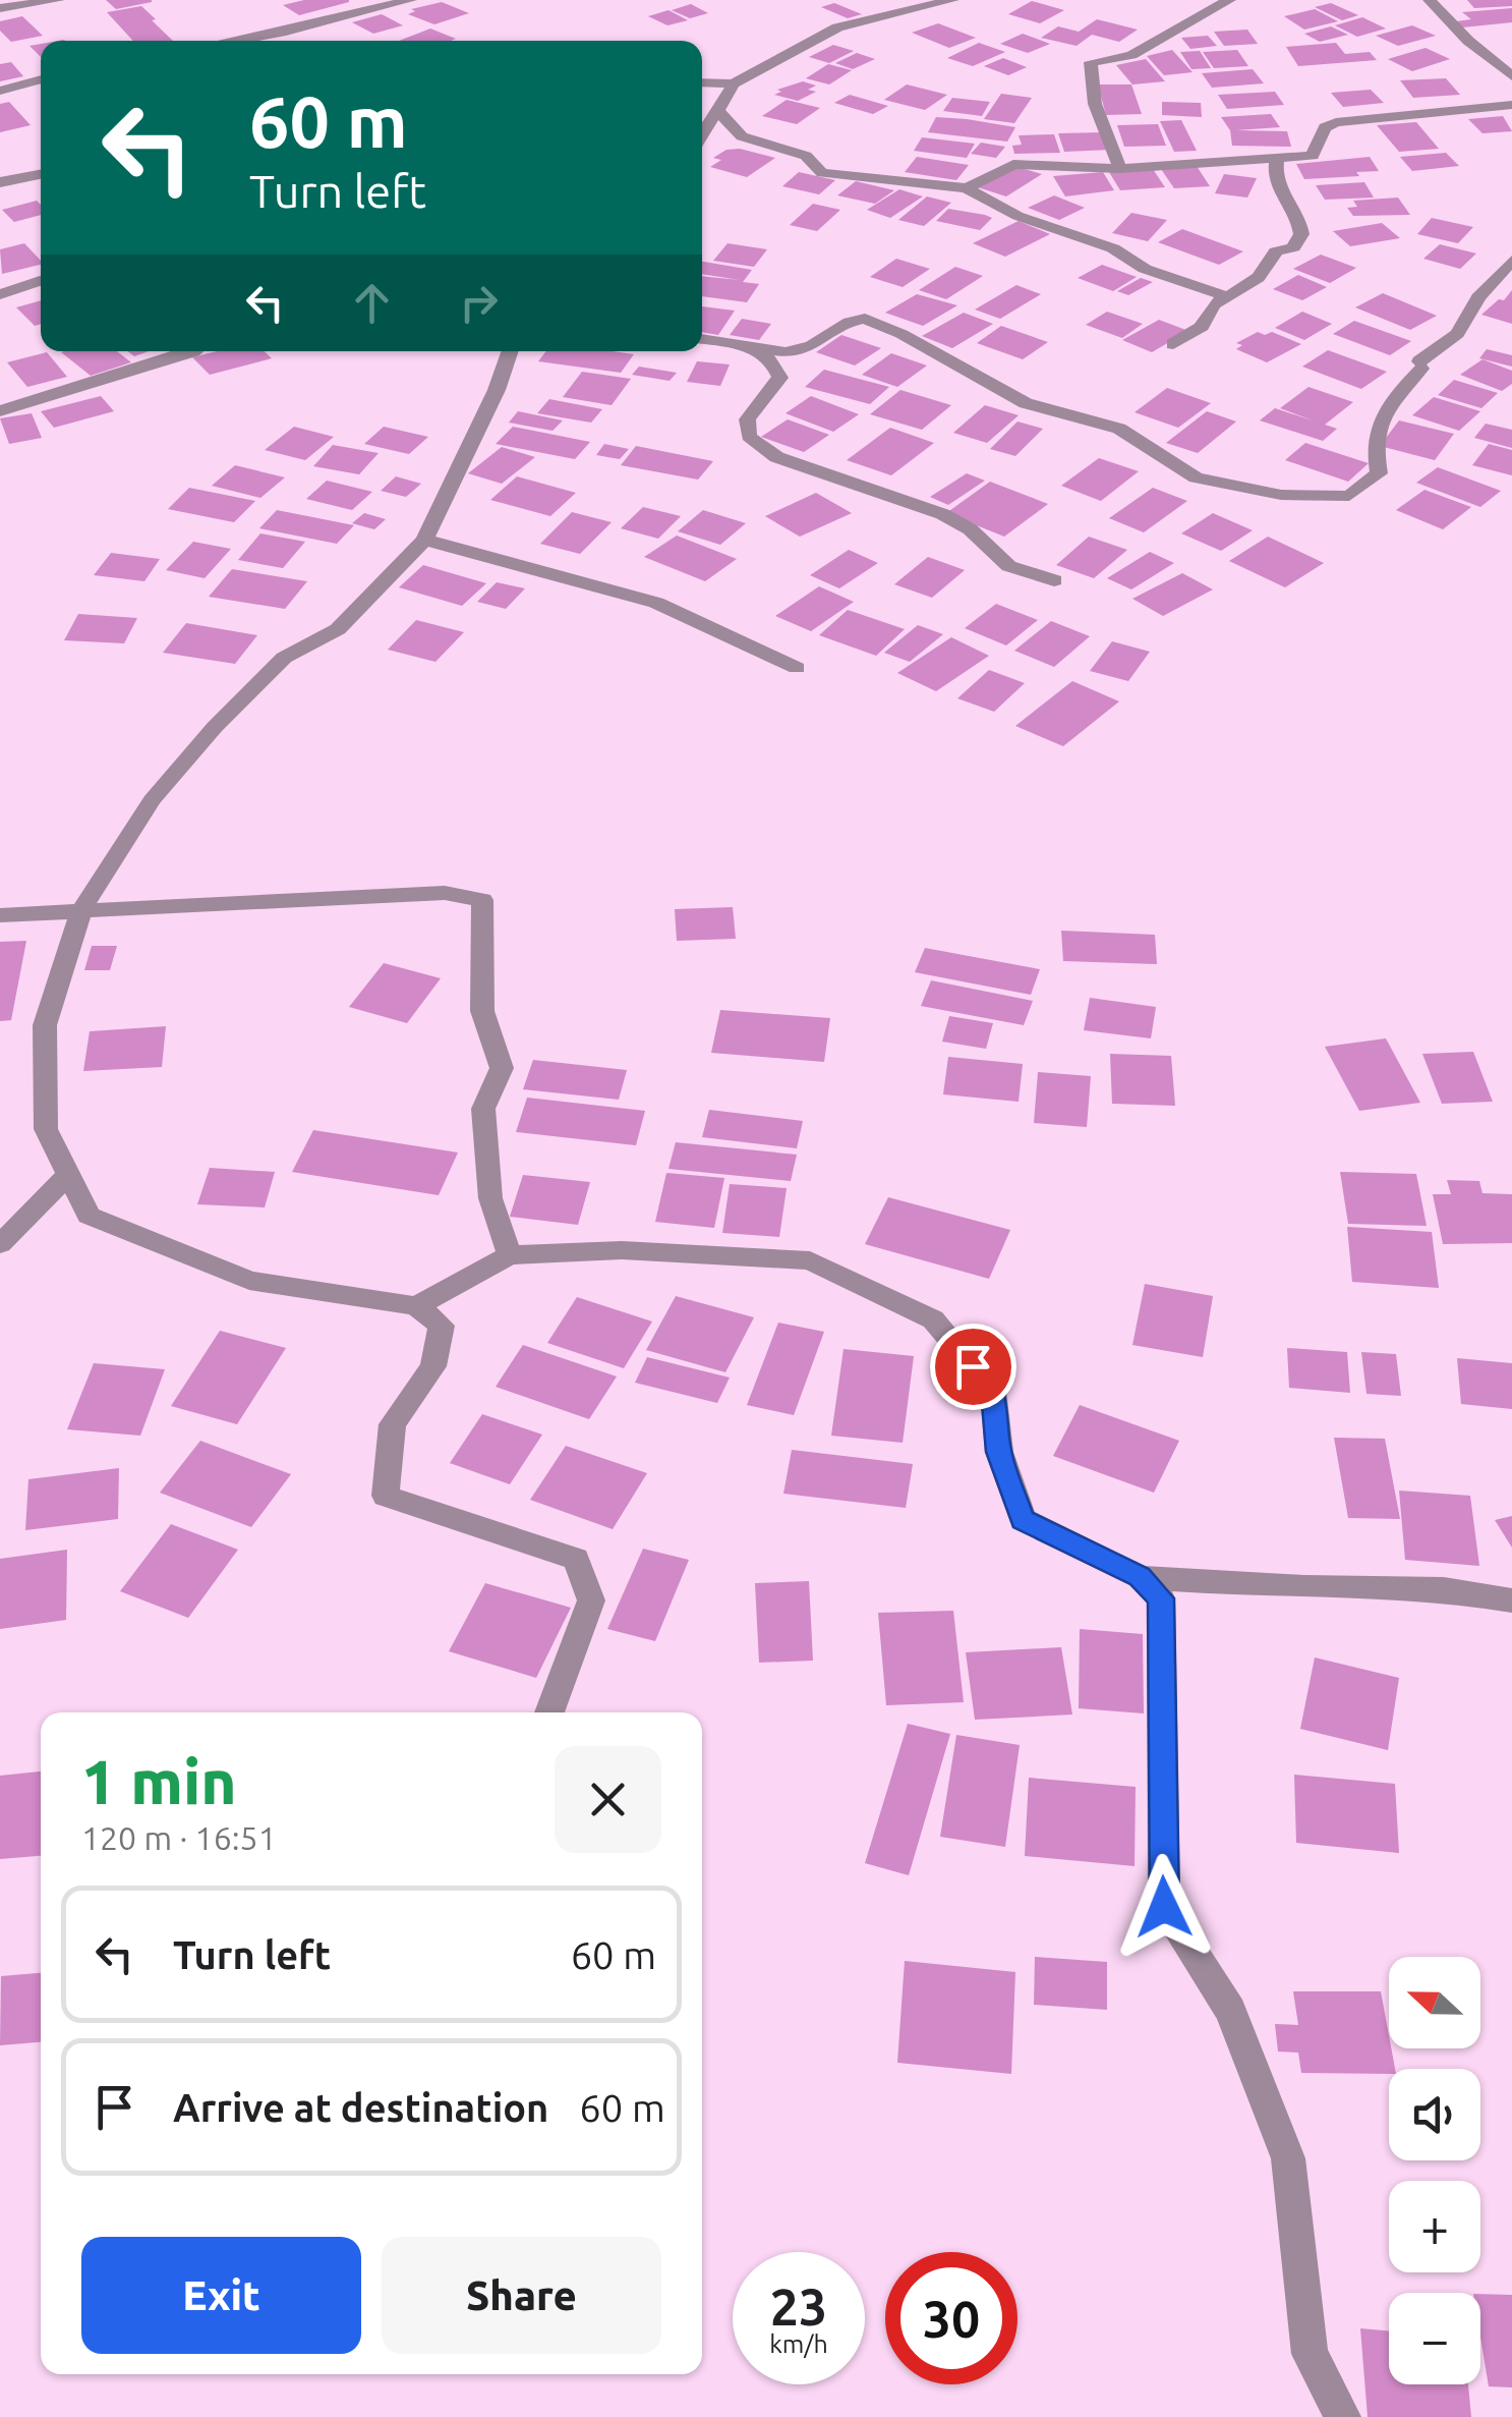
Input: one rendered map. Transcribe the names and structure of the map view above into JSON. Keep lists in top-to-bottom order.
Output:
{
  "north": "left",
  "page": {
    "turn": ["60 m", "Turn left"],
    "heading": ["1 min", "120 m · 16:51"],
    "list": [
      {
        "name": "Turn left",
        "value": "60 m"
      },
      {
        "name": "Arrive at destination",
        "value": "60 m"
      }
    ],
    "map_buttons": ["+", "−"],
    "buttons": ["Exit", "Share"],
    "speed": "23 km/h",
    "limit": "30"
  }
}
